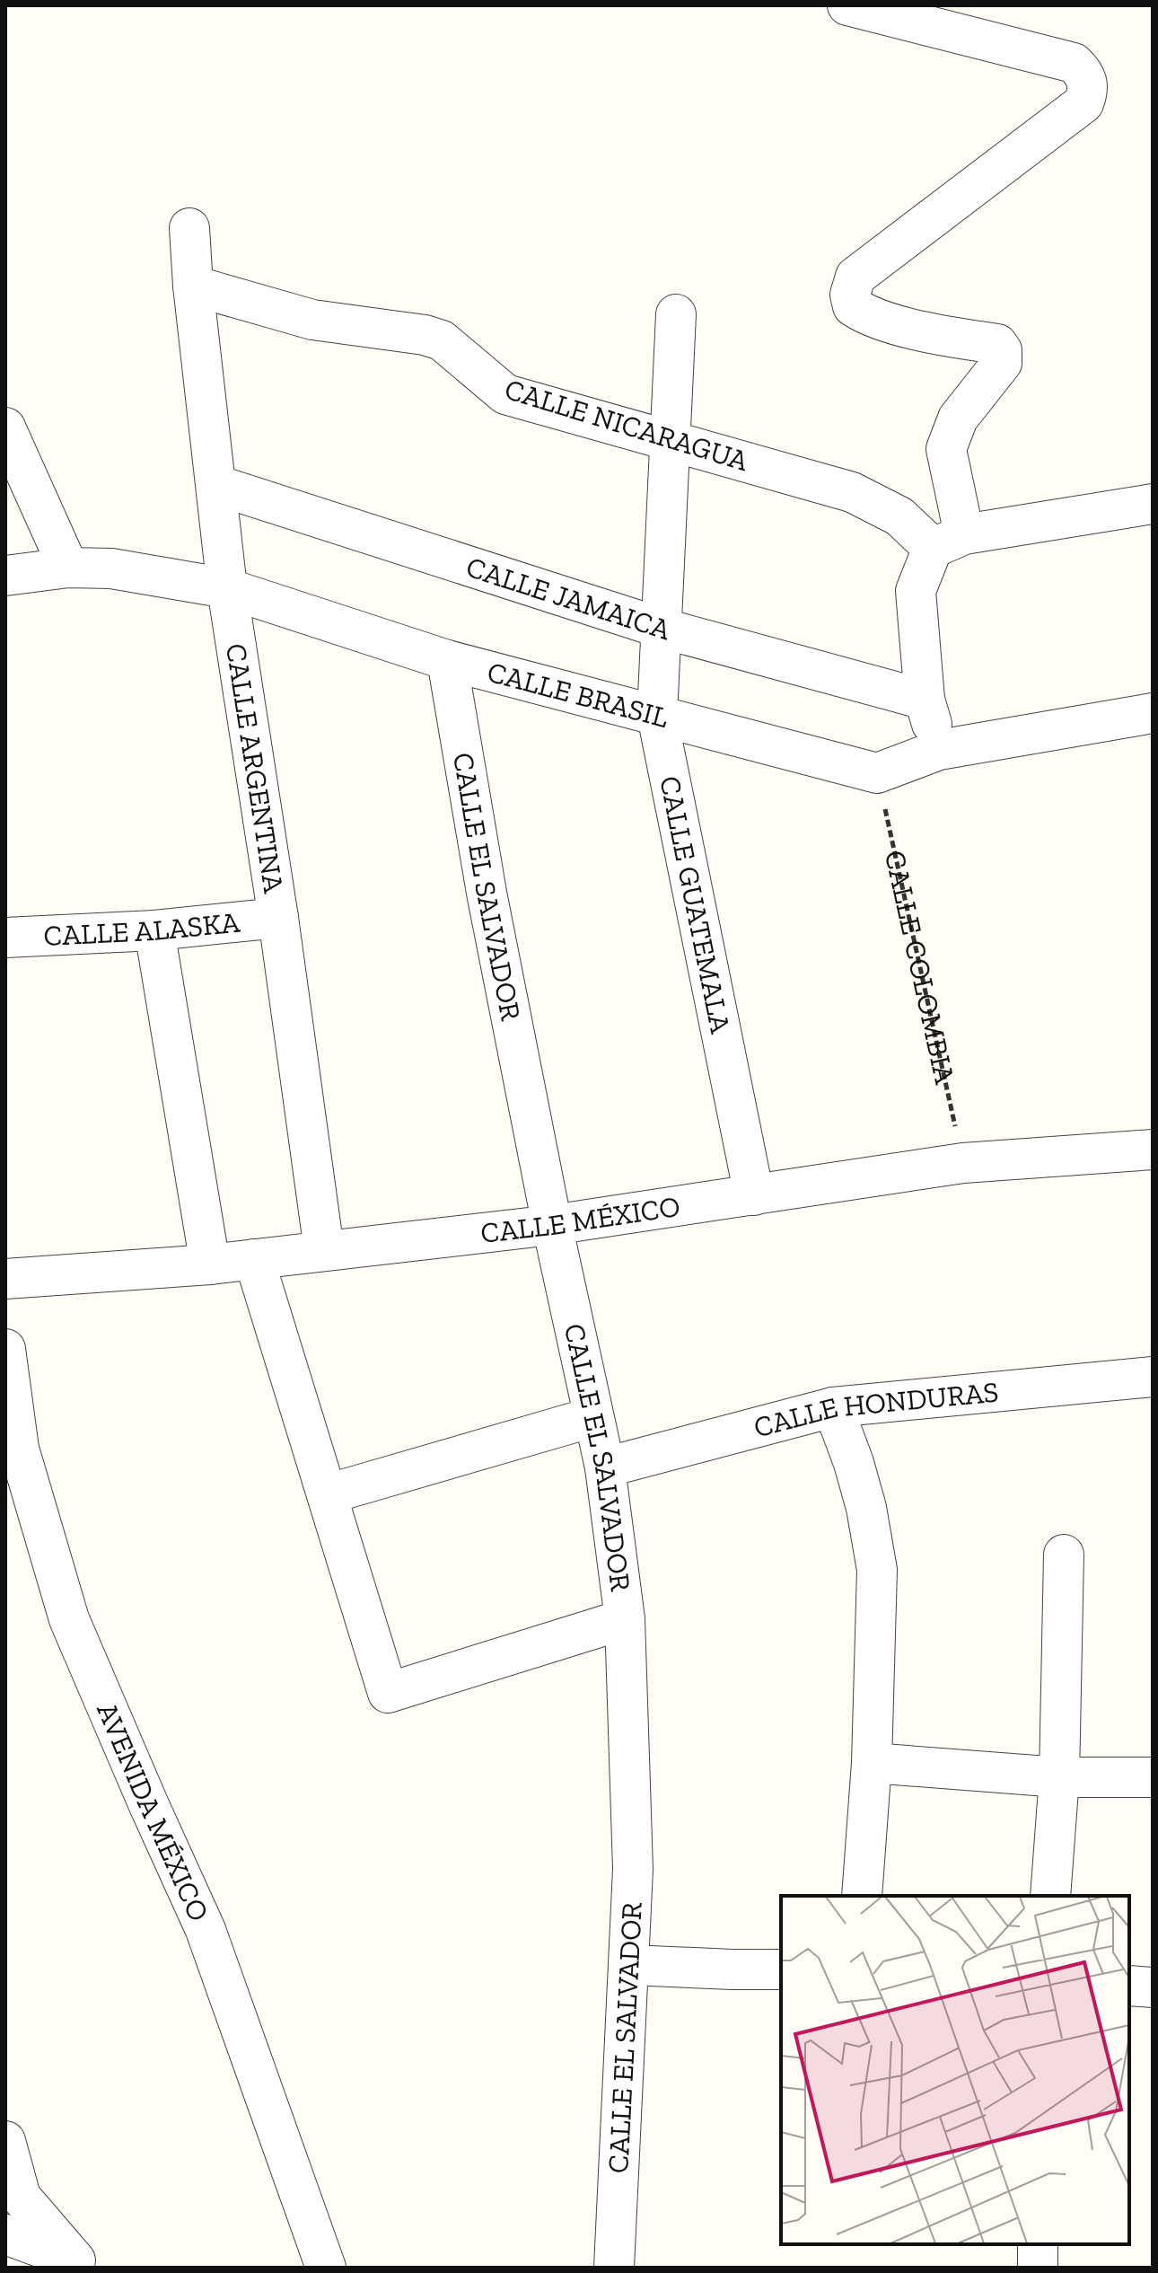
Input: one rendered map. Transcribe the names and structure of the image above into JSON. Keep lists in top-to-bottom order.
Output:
{
  "streets": {
    "street": [
      "CALLE NICARAGUA",
      "CALLE JAMAICA",
      "CALLE BRASIL",
      "CALLE ARGENTINA",
      "CALLE EL SALVADOR",
      "CALLE GUATEMALA",
      "CALLE ALASKA",
      "CALLE MÉXICO",
      "CALLE HONDURAS",
      "AVENIDA MÉXICO"
    ],
    "path": ["CALLE COLOMBIA"]
  },
  "crossings": [
    ["CALLE NICARAGUA", "CALLE ARGENTINA"],
    ["CALLE NICARAGUA", "CALLE GUATEMALA"],
    ["CALLE JAMAICA", "CALLE ARGENTINA"],
    ["CALLE JAMAICA", "CALLE GUATEMALA"],
    ["CALLE BRASIL", "CALLE ARGENTINA"],
    ["CALLE BRASIL", "CALLE EL SALVADOR"],
    ["CALLE BRASIL", "CALLE GUATEMALA"],
    ["CALLE BRASIL", "CALLE COLOMBIA"],
    ["CALLE ARGENTINA", "CALLE ALASKA"],
    ["CALLE ARGENTINA", "CALLE MÉXICO"],
    ["CALLE EL SALVADOR", "CALLE MÉXICO"],
    ["CALLE EL SALVADOR", "CALLE HONDURAS"],
    ["CALLE GUATEMALA", "CALLE MÉXICO"],
    ["CALLE COLOMBIA", "CALLE MÉXICO"]
  ]
}
